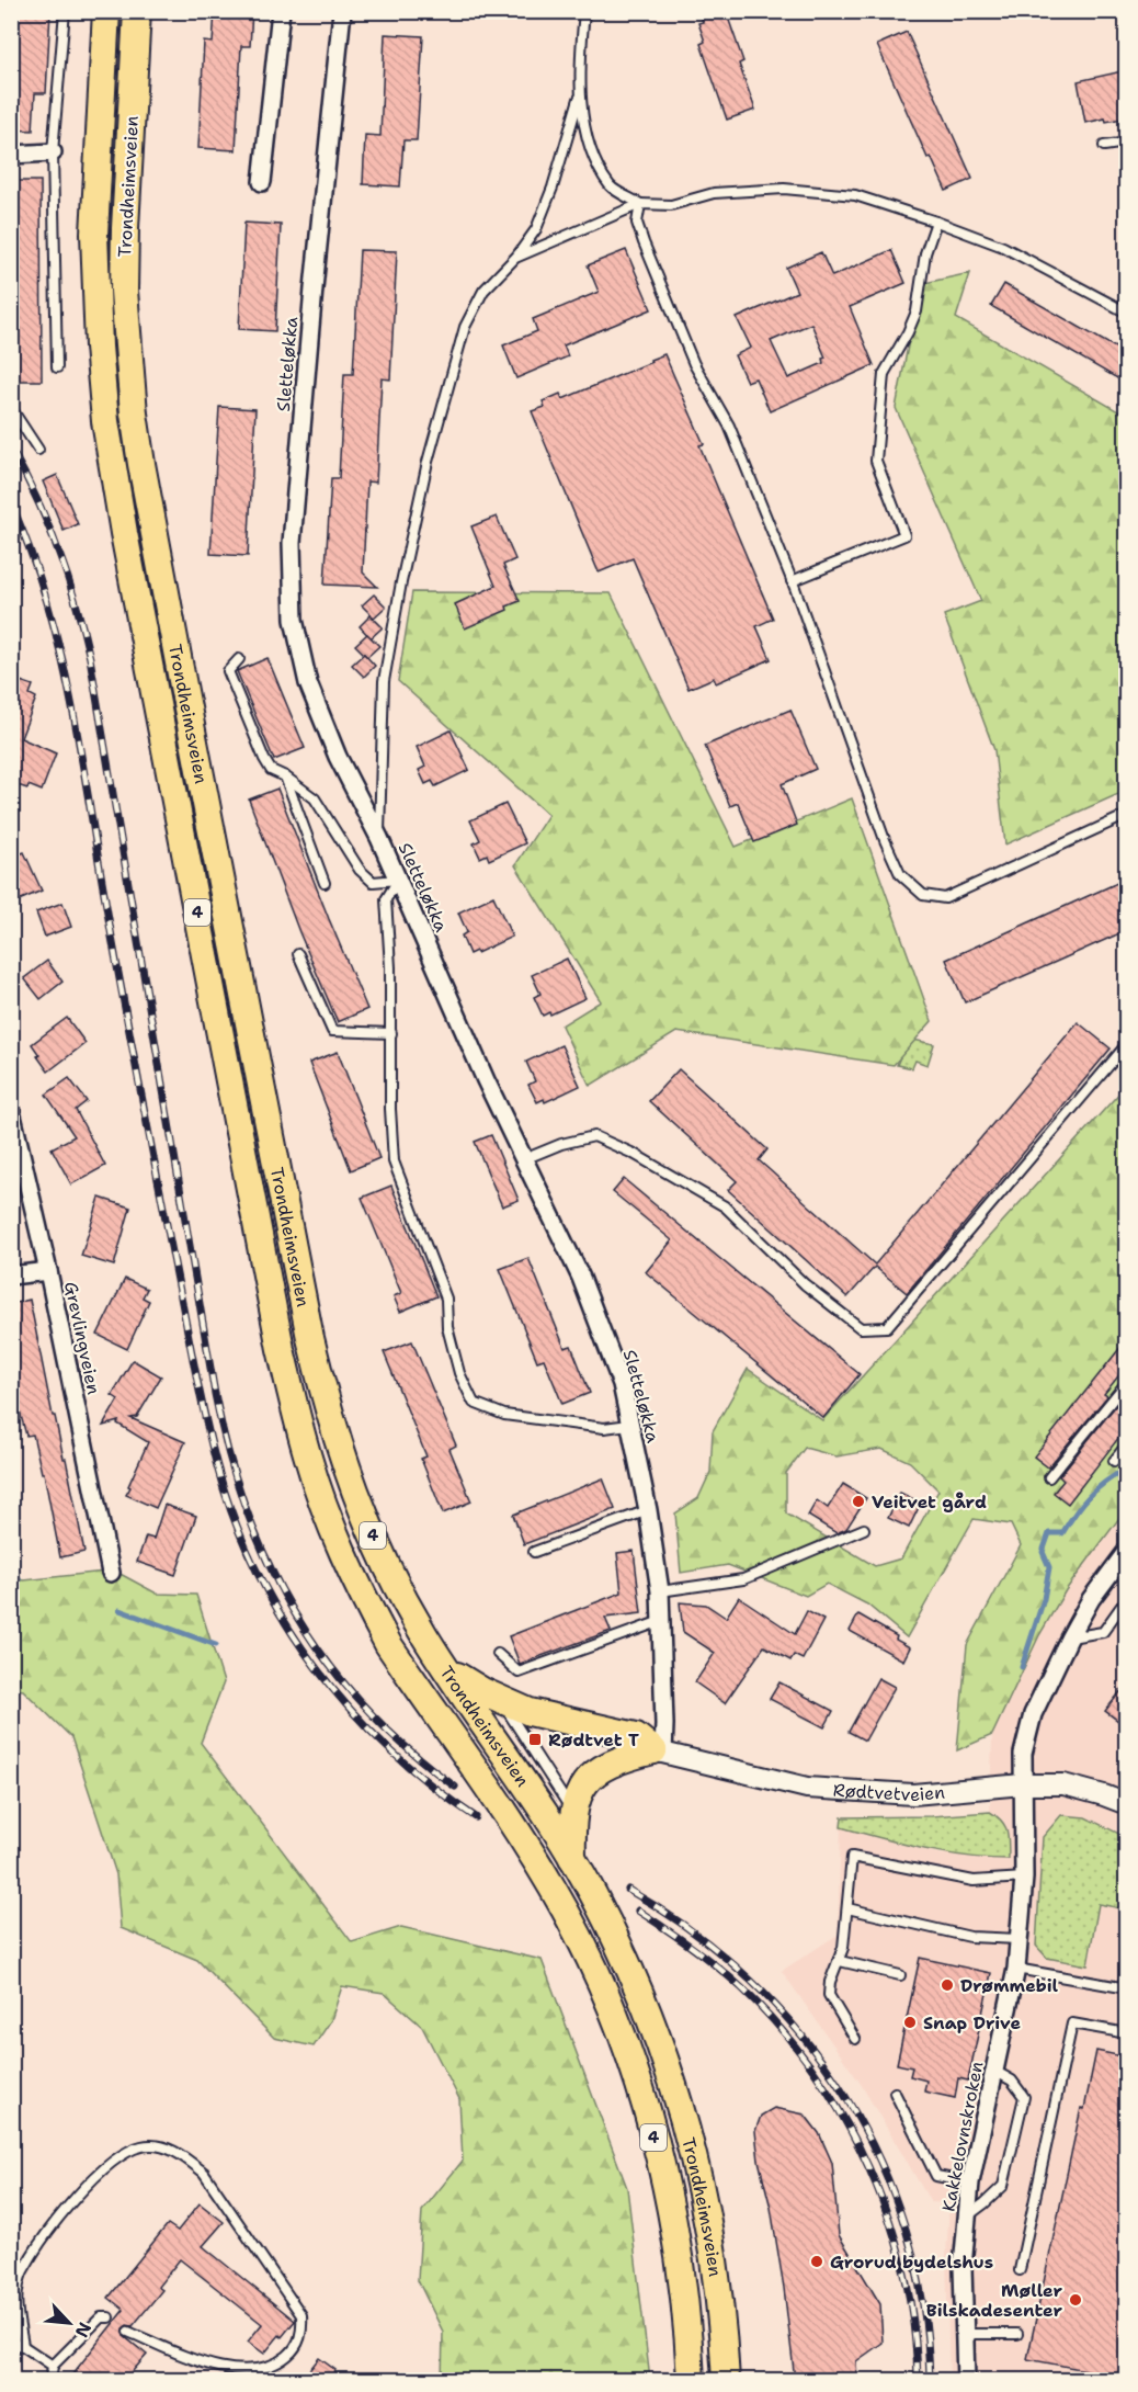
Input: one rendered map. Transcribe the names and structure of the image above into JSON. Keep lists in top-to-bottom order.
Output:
{
  "streets": {
    "highway": ["Trondheimsveien", "4"],
    "street": [
      "Sletteløkka",
      "Grevlingveien",
      "Rødtvetveien",
      "Kakkelovnskroken"
    ]
  },
  "crossings": [
    ["Sletteløkka", "Rødtvetveien"],
    ["Rødtvetveien", "Kakkelovnskroken"]
  ],
  "places": {
    "other": [
      "Veitvet gård",
      "Drømmebil",
      "Snap Drive",
      "Grorud bydelshus",
      "Møller Bilskadesenter"
    ],
    "transit": ["Rødtvet T"]
  },
  "north": "bottom right"
}
